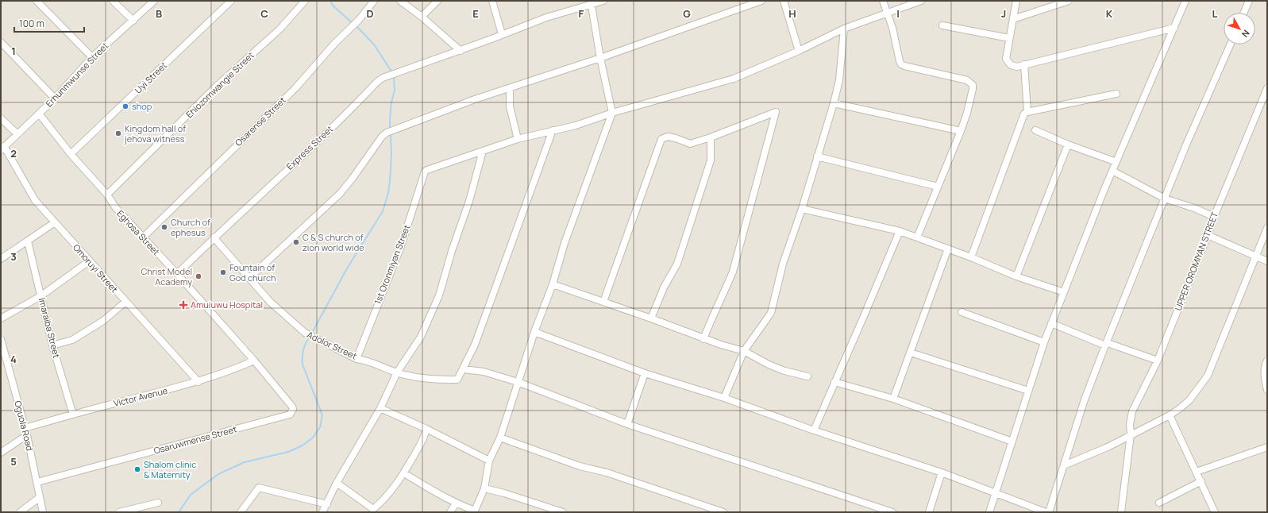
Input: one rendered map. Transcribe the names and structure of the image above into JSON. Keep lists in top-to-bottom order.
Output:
{
  "streets": {
    "street": [
      "Erhunmwunse Street",
      "Uyi Street",
      "Ehiozomwangie Street",
      "Osarense Street",
      "Express Street",
      "Eghosa Street",
      "UPPER OROMIYAN STREET",
      "1st Oronmiyan Street",
      "Omoruyi Street",
      "Imaraiba Street",
      "Adolor Street",
      "Victor Avenue",
      "Oguola Road",
      "Osaruwmense Street"
    ]
  },
  "crossings": [
    ["Erhunmwunse Street", "Eghosa Street"],
    ["Erhunmwunse Street", "Omoruyi Street"],
    ["Uyi Street", "Eghosa Street"],
    ["Ehiozomwangie Street", "Eghosa Street"],
    ["Osarense Street", "Eghosa Street"],
    ["Express Street", "Eghosa Street"],
    ["Express Street", "Adolor Street"],
    ["Eghosa Street", "Victor Avenue"],
    ["Eghosa Street", "Osaruwmense Street"],
    ["1st Oronmiyan Street", "Adolor Street"],
    ["Omoruyi Street", "Victor Avenue"],
    ["Imaraiba Street", "Victor Avenue"],
    ["Victor Avenue", "Oguola Road"],
    ["Oguola Road", "Osaruwmense Street"]
  ],
  "places": {
    "other": [
      "shop",
      "Kingdom hall of jehova witness",
      "Church of ephesus",
      "C & S church of zion world wide",
      "Fountain of God church",
      "Christ Model Academy",
      "Shalom clinic & Maternity"
    ],
    "health": ["Amuiuwu Hospital"]
  },
  "scale_bar": "100 m",
  "north": "bottom right",
  "grid": {
    "columns": [
      "B",
      "C",
      "D",
      "E",
      "F",
      "G",
      "H",
      "I",
      "J",
      "K",
      "L"
    ],
    "rows": [
      "1",
      "2",
      "3",
      "4",
      "5"
    ]
  }
}
